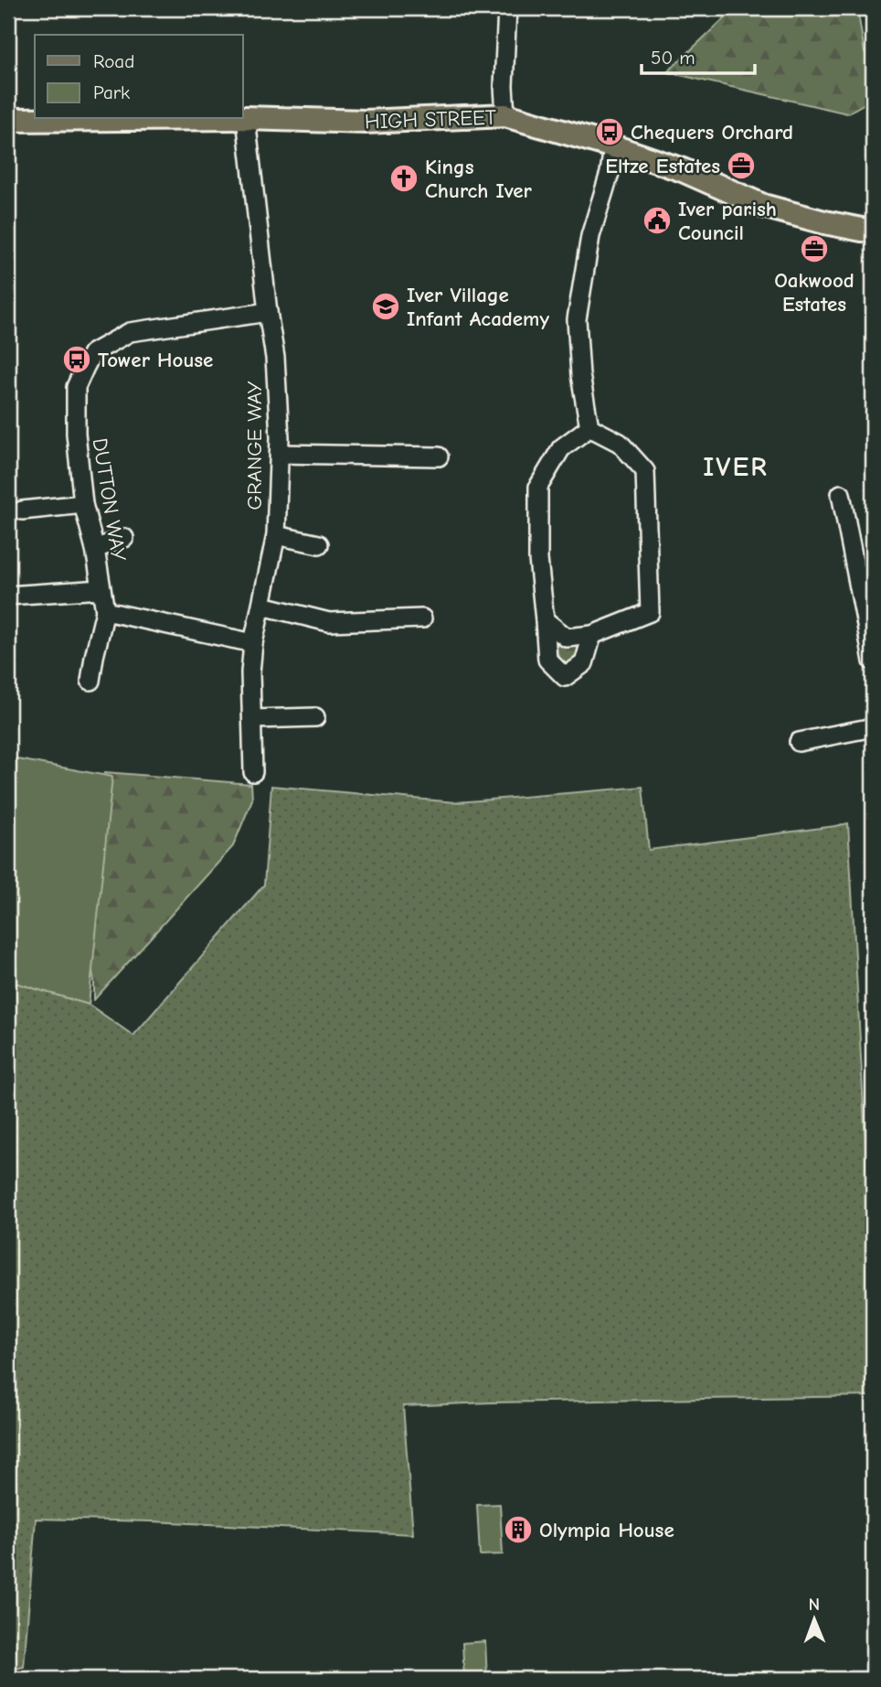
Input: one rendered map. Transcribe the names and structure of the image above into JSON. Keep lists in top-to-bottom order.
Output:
{
  "streets": {
    "main road": ["HIGH STREET"],
    "street": ["GRANGE WAY", "DUTTON WAY"]
  },
  "crossings": [
    ["HIGH STREET", "GRANGE WAY"],
    ["GRANGE WAY", "DUTTON WAY"]
  ],
  "districts": ["IVER"],
  "places": {
    "bus stop": ["Chequers Orchard", "Tower House"],
    "office": ["Eltze Estates", "Oakwood Estates"],
    "church": ["Kings Church Iver"],
    "public building": ["Iver parish Council"],
    "school or university": ["Iver Village Infant Academy"],
    "building": ["Olympia House"]
  },
  "legend": ["Road", "Park"],
  "scale_bar": "50 m",
  "north": "top"
}
